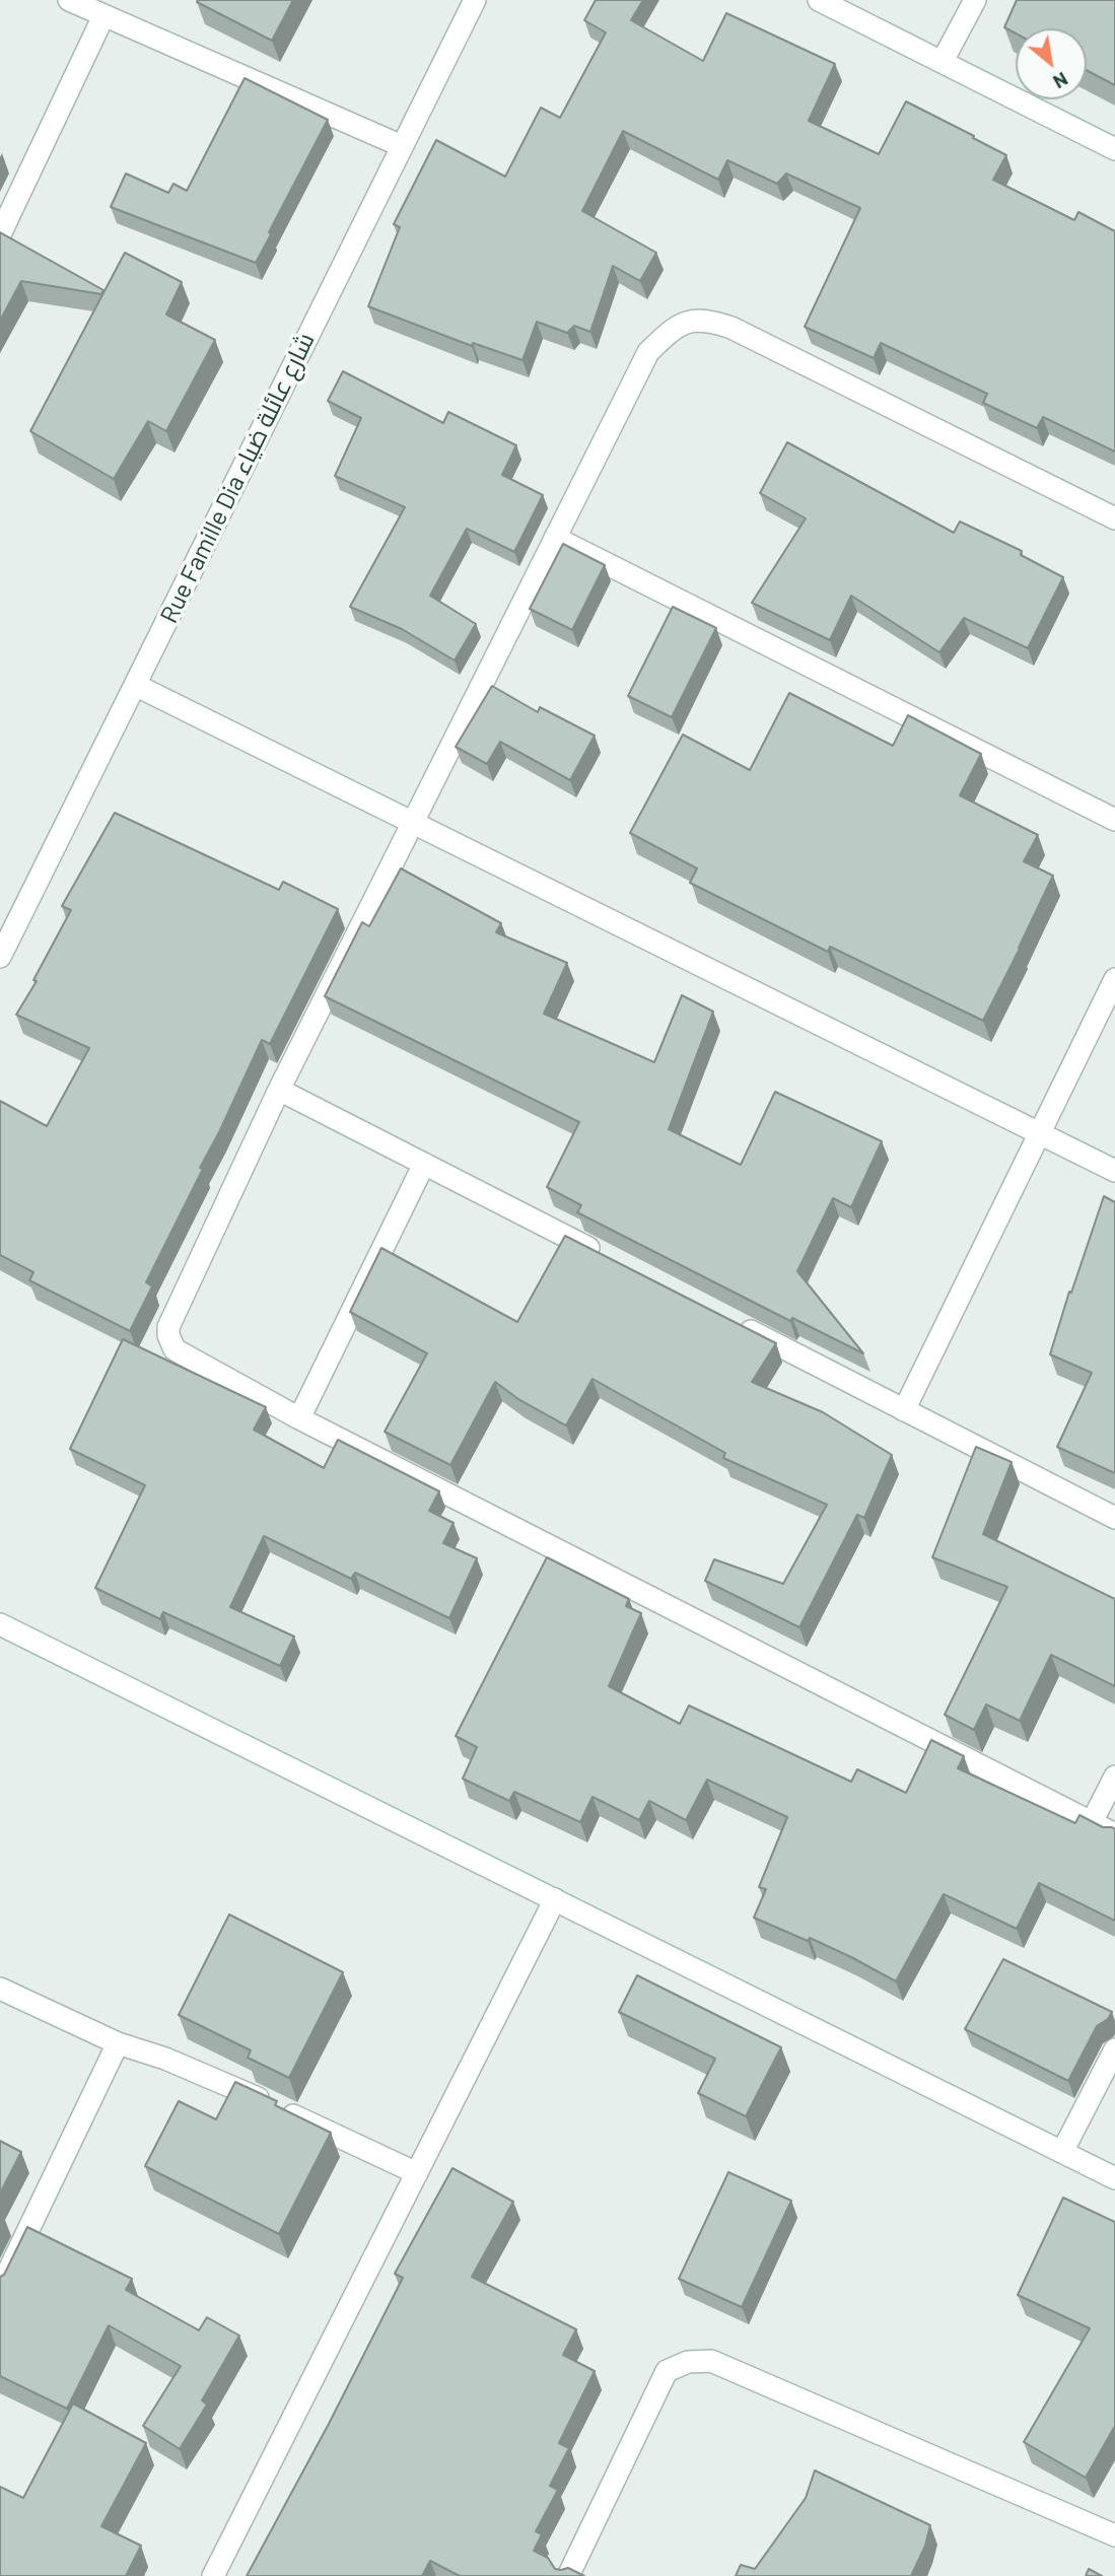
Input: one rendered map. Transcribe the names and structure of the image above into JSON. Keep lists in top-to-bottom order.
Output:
{
  "streets": {
    "street": ["Rue Famille Dia شارع عائلة ضياء"]
  },
  "north": "bottom right"
}
